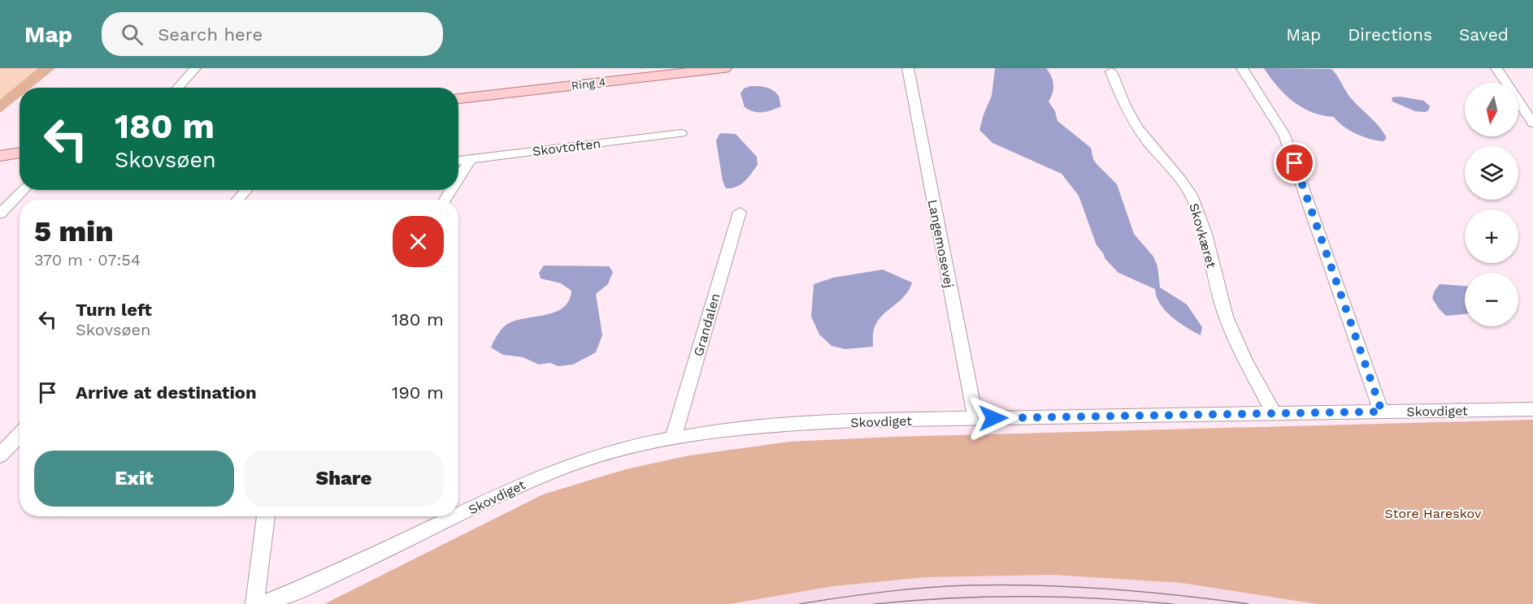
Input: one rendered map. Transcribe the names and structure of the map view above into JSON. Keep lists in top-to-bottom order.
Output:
{
  "streets": {
    "main road": ["Ring 4"],
    "street": [
      "Skovtoften",
      "Skovkæret",
      "Langemosevej",
      "Grandalen",
      "Skovdiget"
    ]
  },
  "crossings": [
    ["Skovkæret", "Skovdiget"],
    ["Langemosevej", "Skovdiget"],
    ["Grandalen", "Skovdiget"]
  ],
  "parks": ["Store Hareskov"],
  "north": "bottom",
  "page": {
    "header": "Map",
    "search": "Search here",
    "nav": ["Map", "Directions", "Saved"],
    "map_buttons": ["+", "−"],
    "turn": ["180 m", "Skovsøen"],
    "heading": ["5 min", "370 m · 07:54"],
    "list": [
      {
        "name": "Turn left",
        "note": "Skovsøen",
        "value": "180 m"
      },
      {
        "name": "Arrive at destination",
        "value": "190 m"
      }
    ],
    "buttons": ["Exit", "Share"]
  }
}
